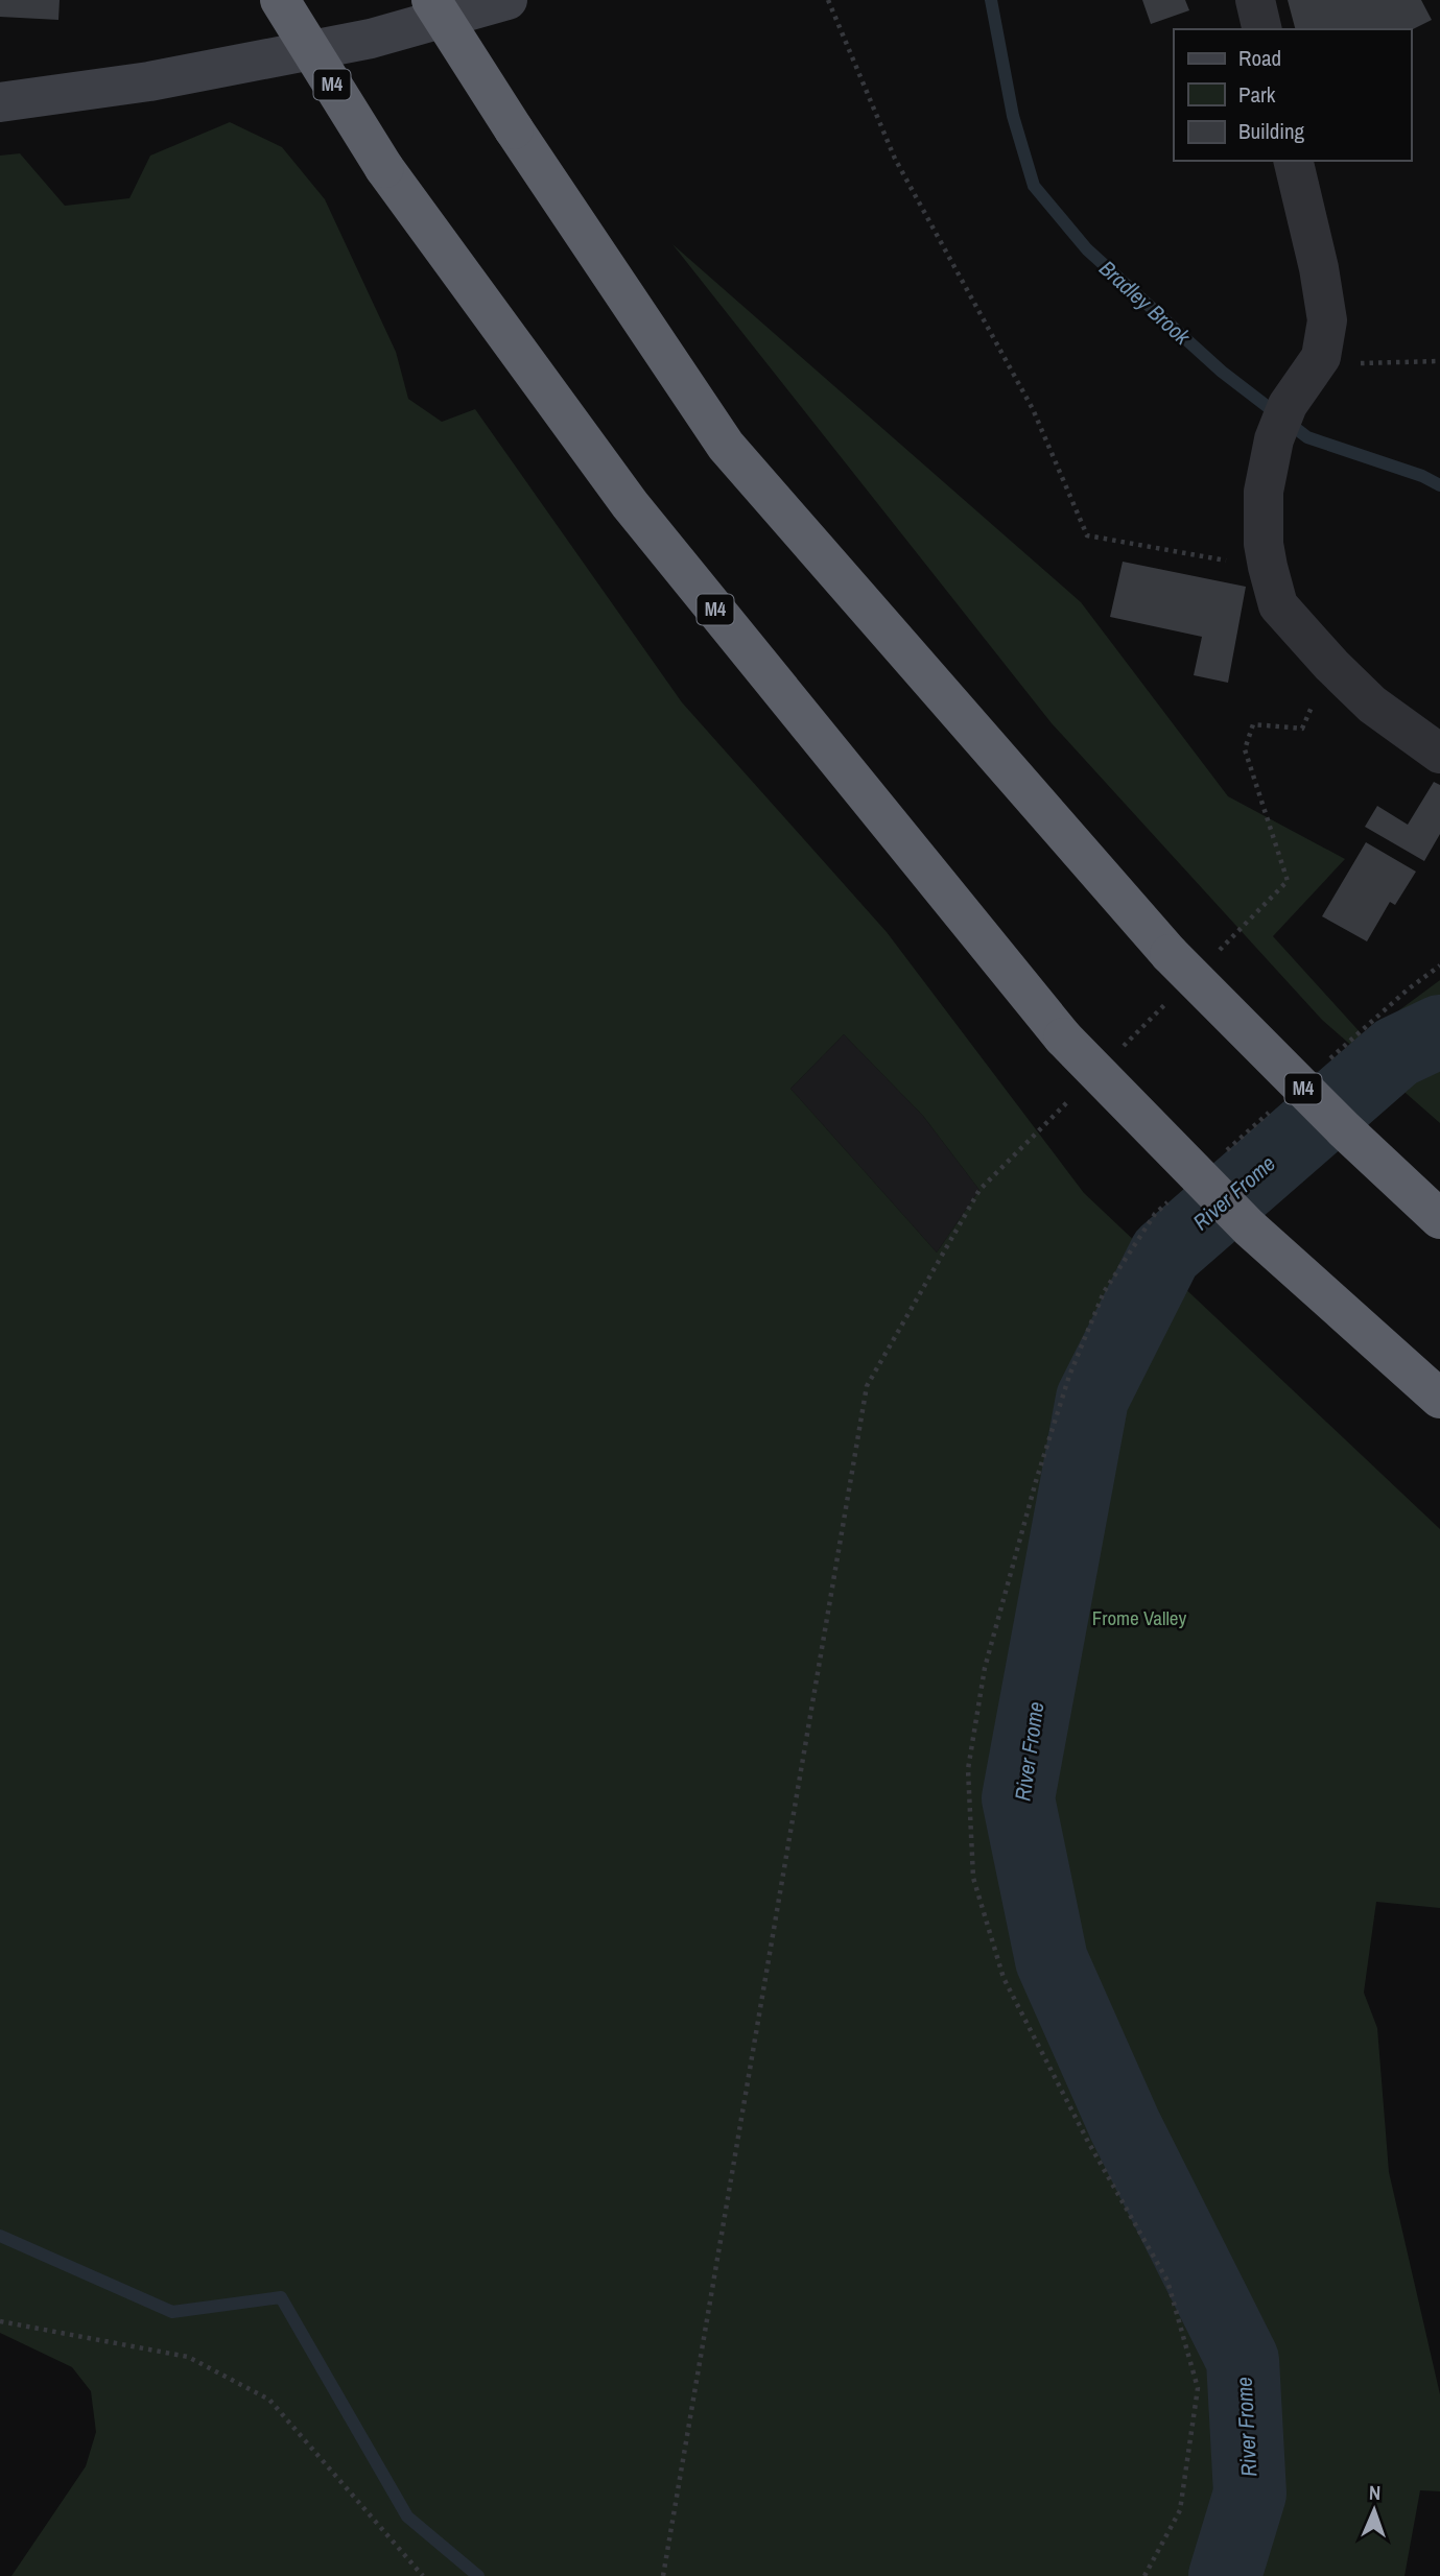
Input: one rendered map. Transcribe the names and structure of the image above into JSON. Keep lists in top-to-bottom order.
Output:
{
  "streets": {
    "highway": ["M4"]
  },
  "water": ["Bradley Brook", "River Frome"],
  "parks": ["Frome Valley"],
  "legend": ["Road", "Park", "Building"],
  "north": "top"
}
